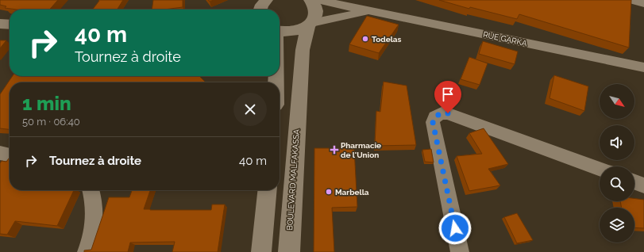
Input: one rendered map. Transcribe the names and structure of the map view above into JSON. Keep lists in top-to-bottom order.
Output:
{
  "streets": {
    "main road": ["BOULEVARD MALFAKASSA"],
    "street": ["RUE GARKA"]
  },
  "places": {
    "other": ["Todelas", "Marbella"],
    "health": ["Pharmacie de l'Union"]
  },
  "north": "bottom right",
  "page": {
    "turn": ["40 m", "Tournez à droite"],
    "heading": ["1 min", "50 m · 06:40"],
    "list": [
      {
        "name": "Tournez à droite",
        "value": "40 m"
      }
    ]
  }
}
